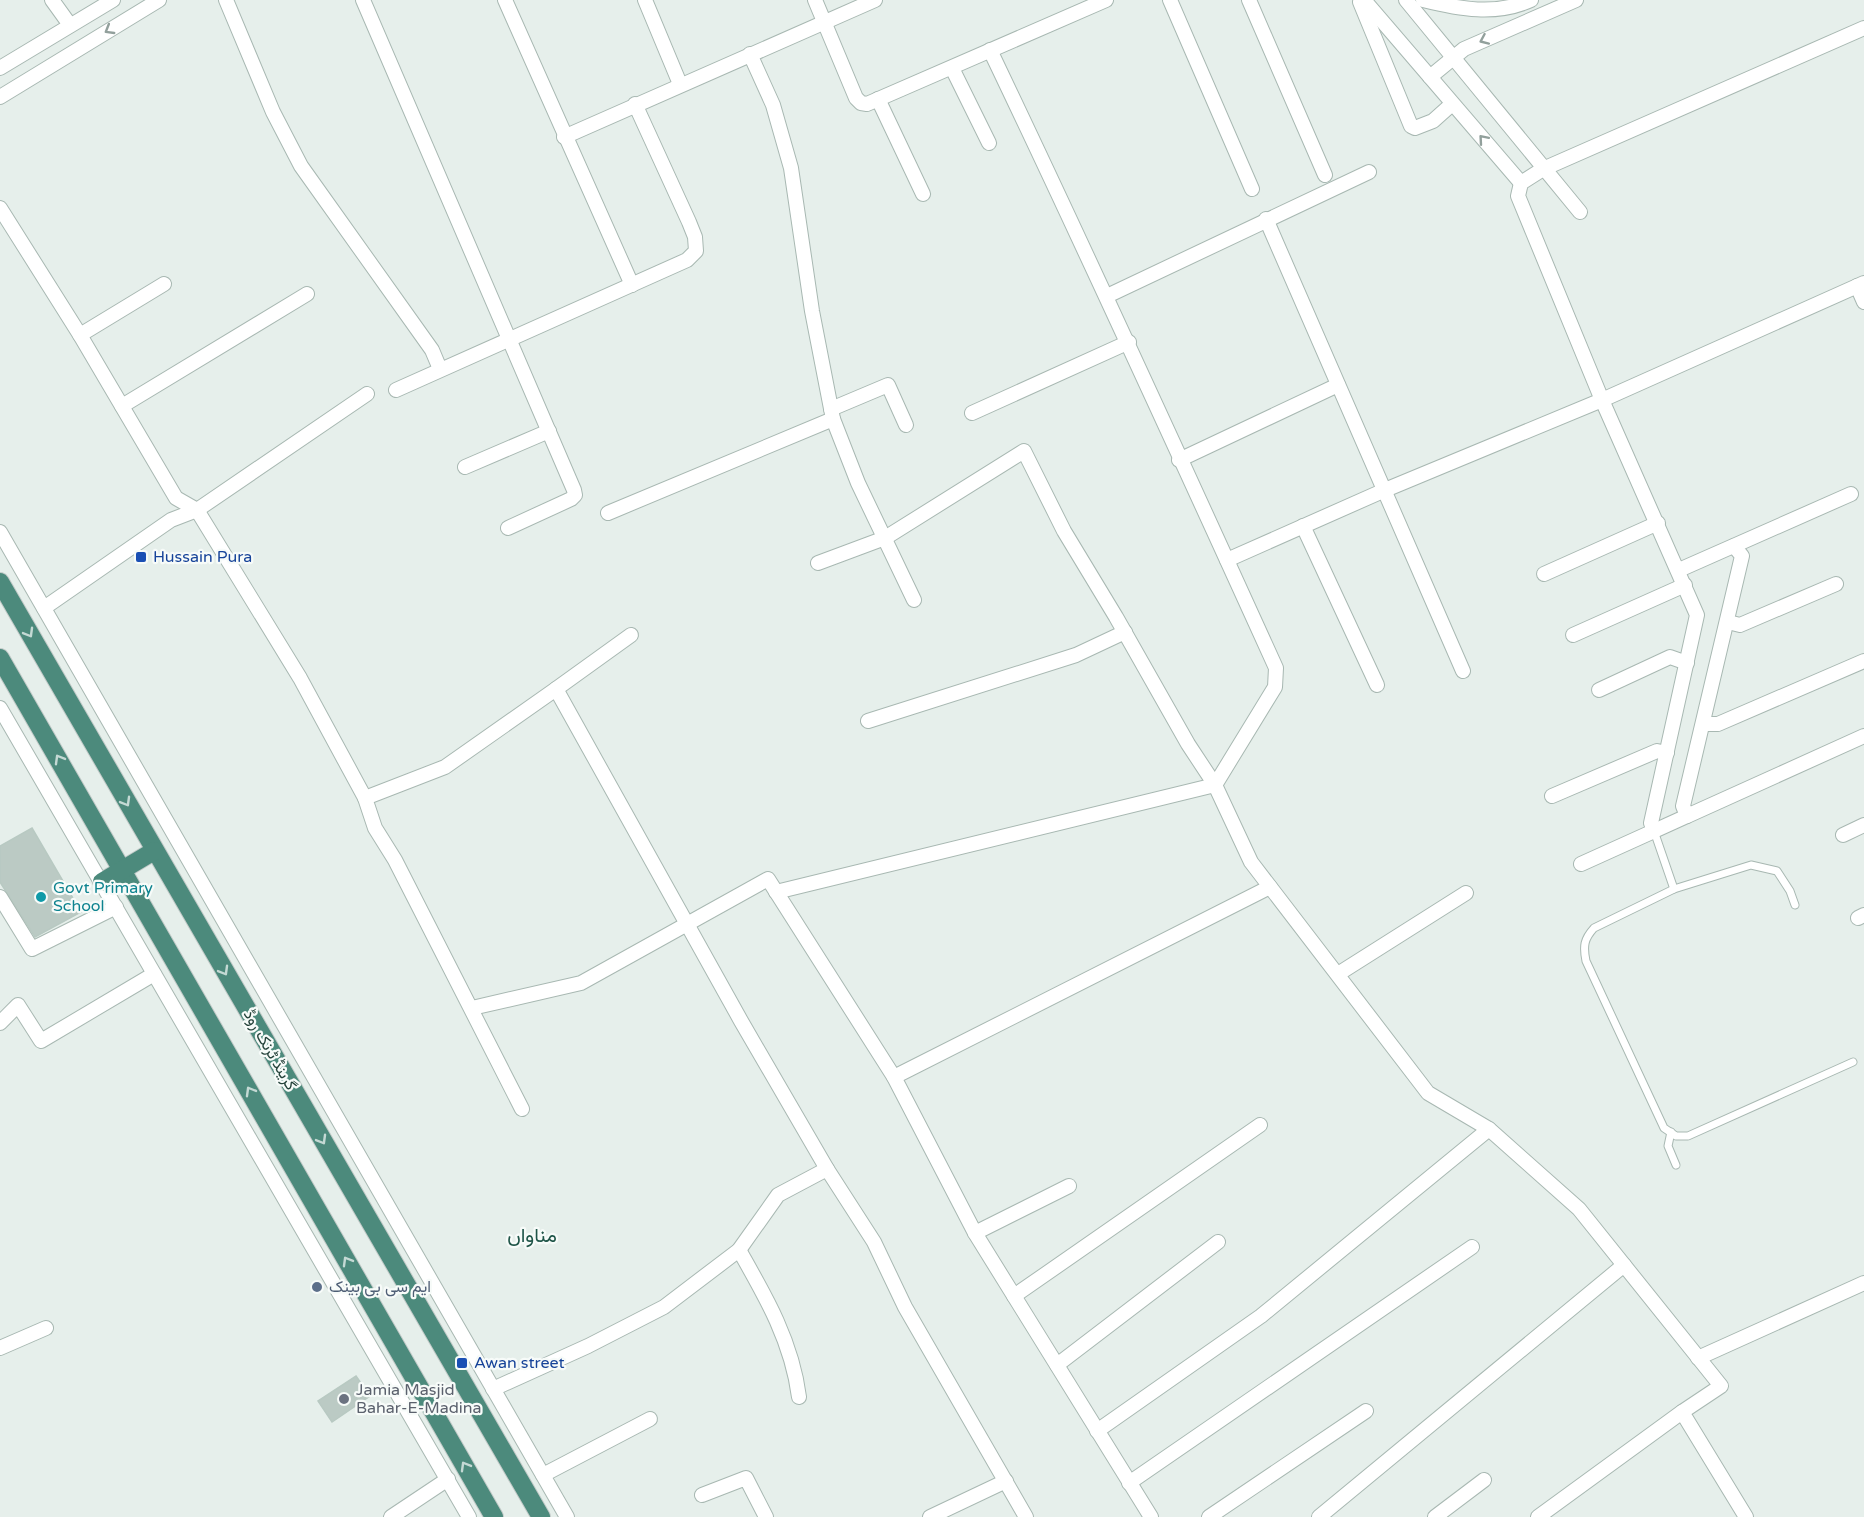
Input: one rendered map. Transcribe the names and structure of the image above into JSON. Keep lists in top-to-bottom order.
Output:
{
  "streets": {
    "highway": ["گرینڈ ٹرنک روڈ"]
  },
  "districts": ["مناواں"],
  "places": {
    "transit": ["Hussain Pura", "Awan street"],
    "other": ["Govt Primary School", "ایم سی بی بینک", "Jamia Masjid Bahar-E-Madina"]
  }
}
